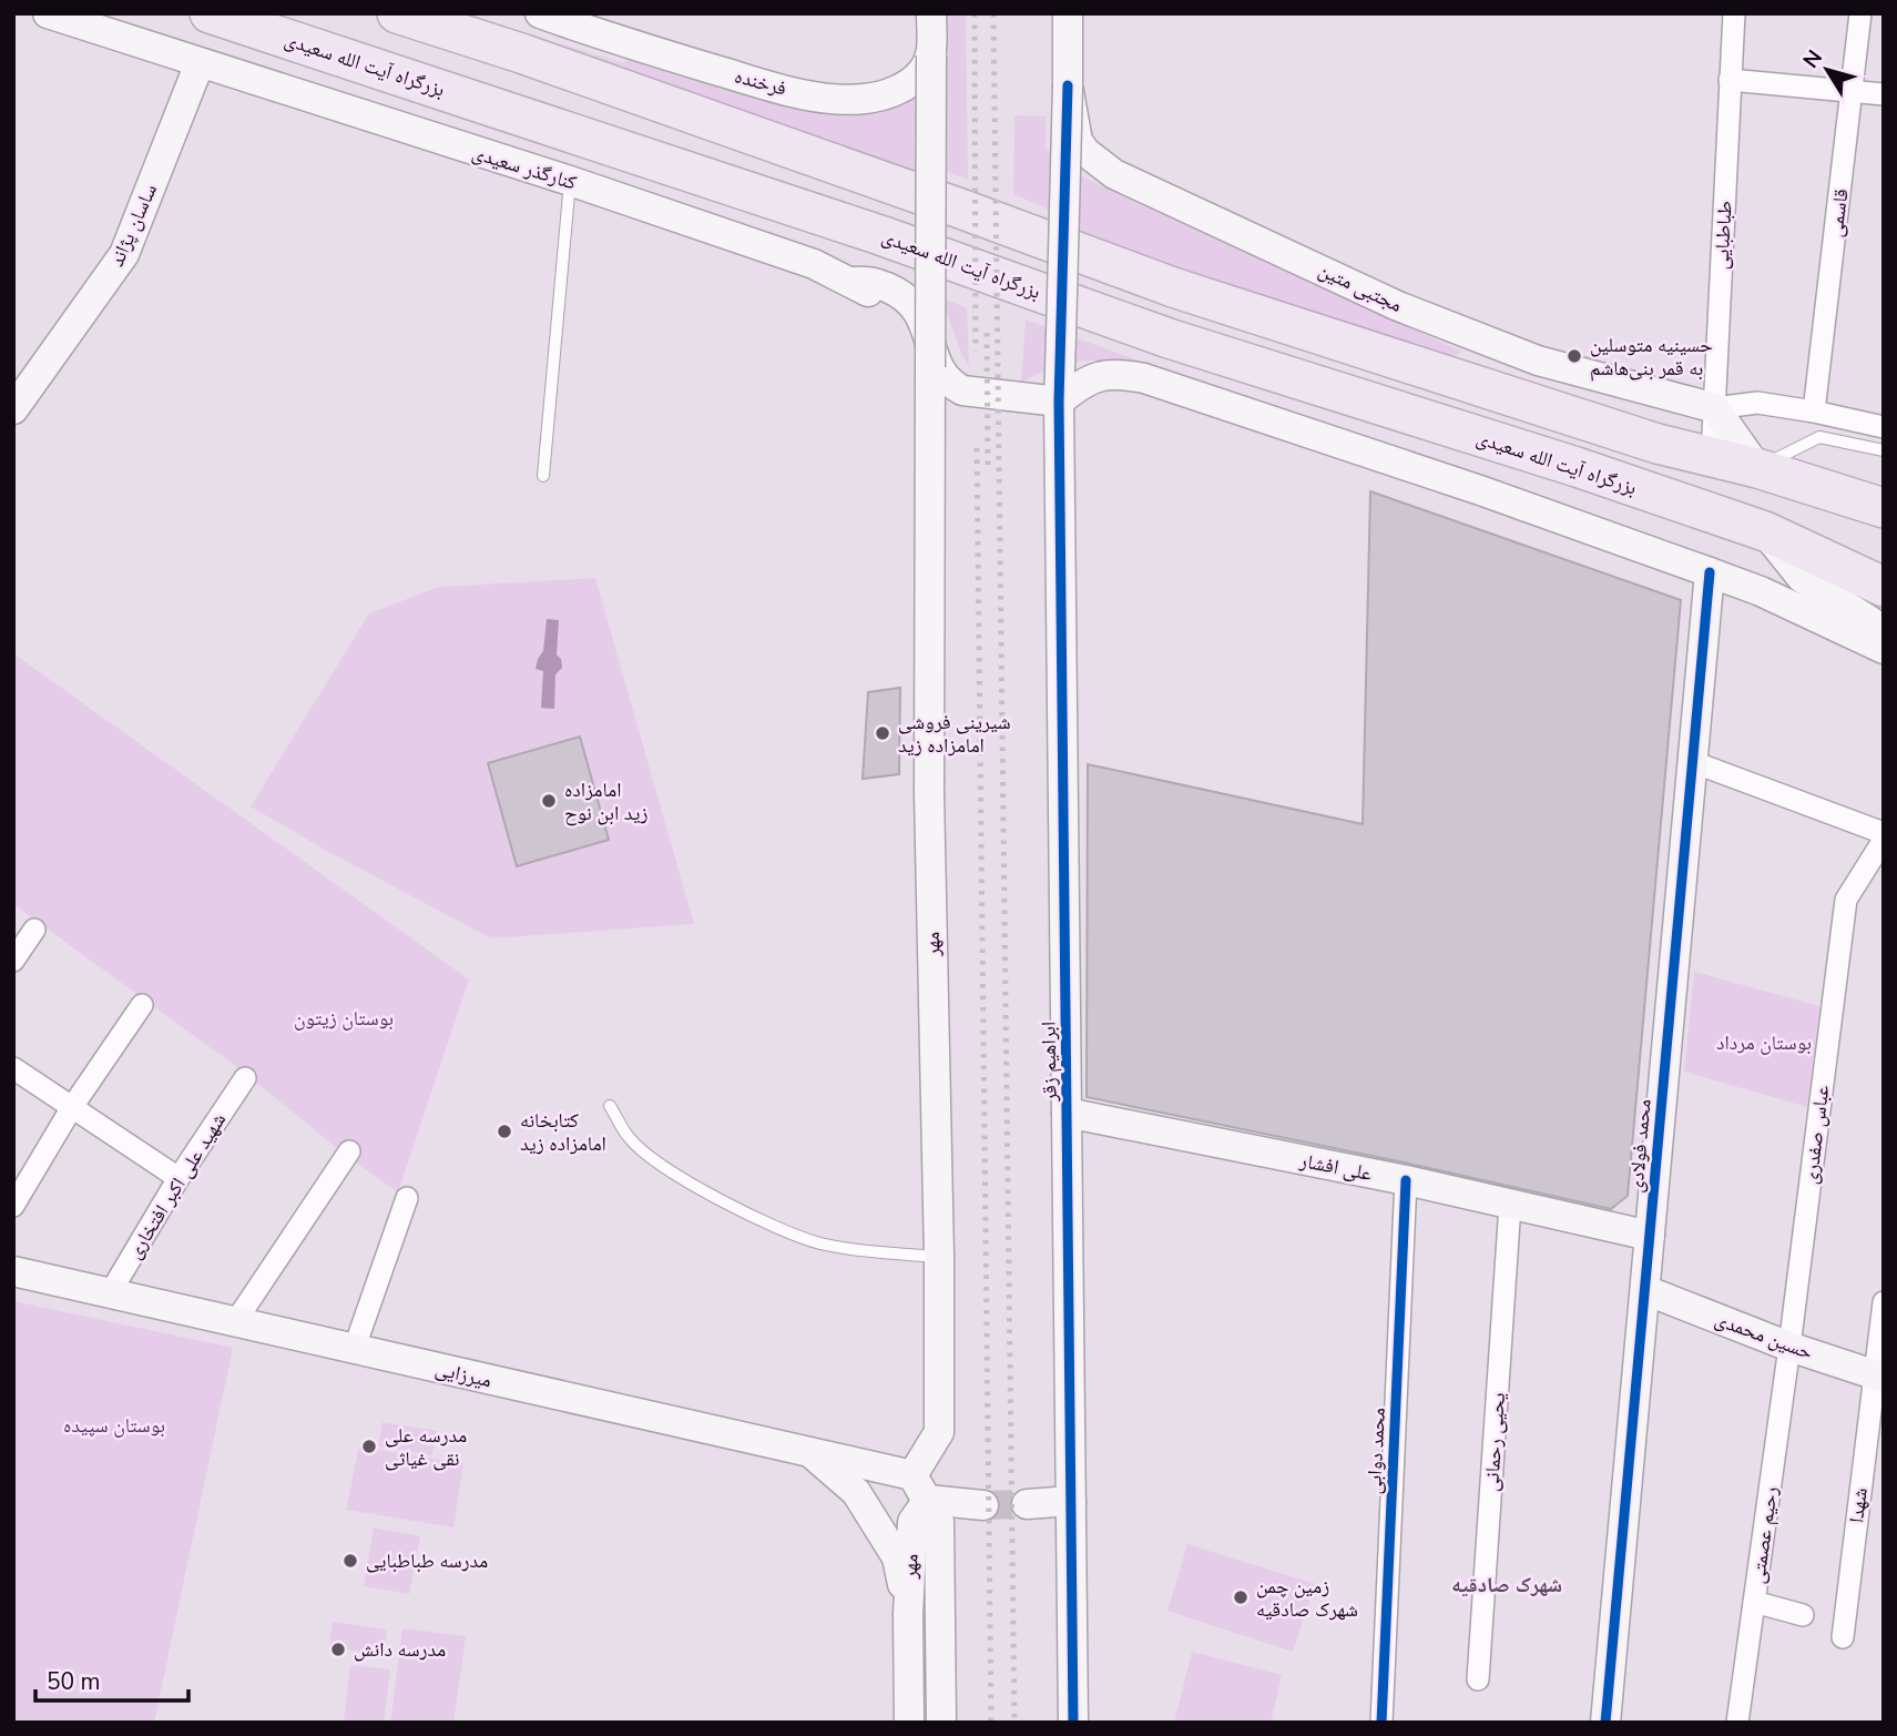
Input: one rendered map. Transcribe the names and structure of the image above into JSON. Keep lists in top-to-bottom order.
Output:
{
  "streets": {
    "highway": ["بزرگراه آیت الله سعیدی"],
    "street": [
      "فرخنده",
      "کنارگذر سعیدی",
      "قاسمی",
      "ساسان پژاند",
      "طباطبایی",
      "مجتبی متین",
      "مهر",
      "ابراهیم زقر",
      "عباس صفدری",
      "محمد فولادی",
      "علی افشار",
      "شهید علی اکبر افتخاری",
      "حسین محمدی",
      "میرزایی",
      "یحیی رحمانی",
      "محمد دوابی",
      "شهدا",
      "رحیم عصمتی"
    ]
  },
  "crossings": [
    ["کنارگذر سعیدی", "ساسان پژاند"],
    ["کنارگذر سعیدی", "مهر"],
    ["طباطبایی", "مجتبی متین"],
    ["مجتبی متین", "ابراهیم زقر"],
    ["مهر", "میرزایی"],
    ["ابراهیم زقر", "علی افشار"],
    ["عباس صفدری", "حسین محمدی"],
    ["عباس صفدری", "رحیم عصمتی"],
    ["محمد فولادی", "علی افشار"],
    ["محمد فولادی", "حسین محمدی"],
    ["علی افشار", "یحیی رحمانی"],
    ["علی افشار", "محمد دوابی"],
    ["شهید علی اکبر افتخاری", "میرزایی"],
    ["حسین محمدی", "شهدا"],
    ["حسین محمدی", "رحیم عصمتی"]
  ],
  "districts": ["شهرک صادقیه"],
  "parks": ["بوستان زیتون", "بوستان مرداد", "بوستان سپیده"],
  "places": [
    "حسینیه متوسلین به قمر بنی‌هاشم",
    "شیرینی فروشی امامزاده زید",
    "امامزاده زید ابن نوح",
    "کتابخانه امامزاده زید",
    "مدرسه علی نقی غیاثی",
    "مدرسه طباطبایی",
    "زمین چمن شهرک صادقیه",
    "مدرسه دانش"
  ],
  "scale_bar": "50 m",
  "north": "top left"
}
